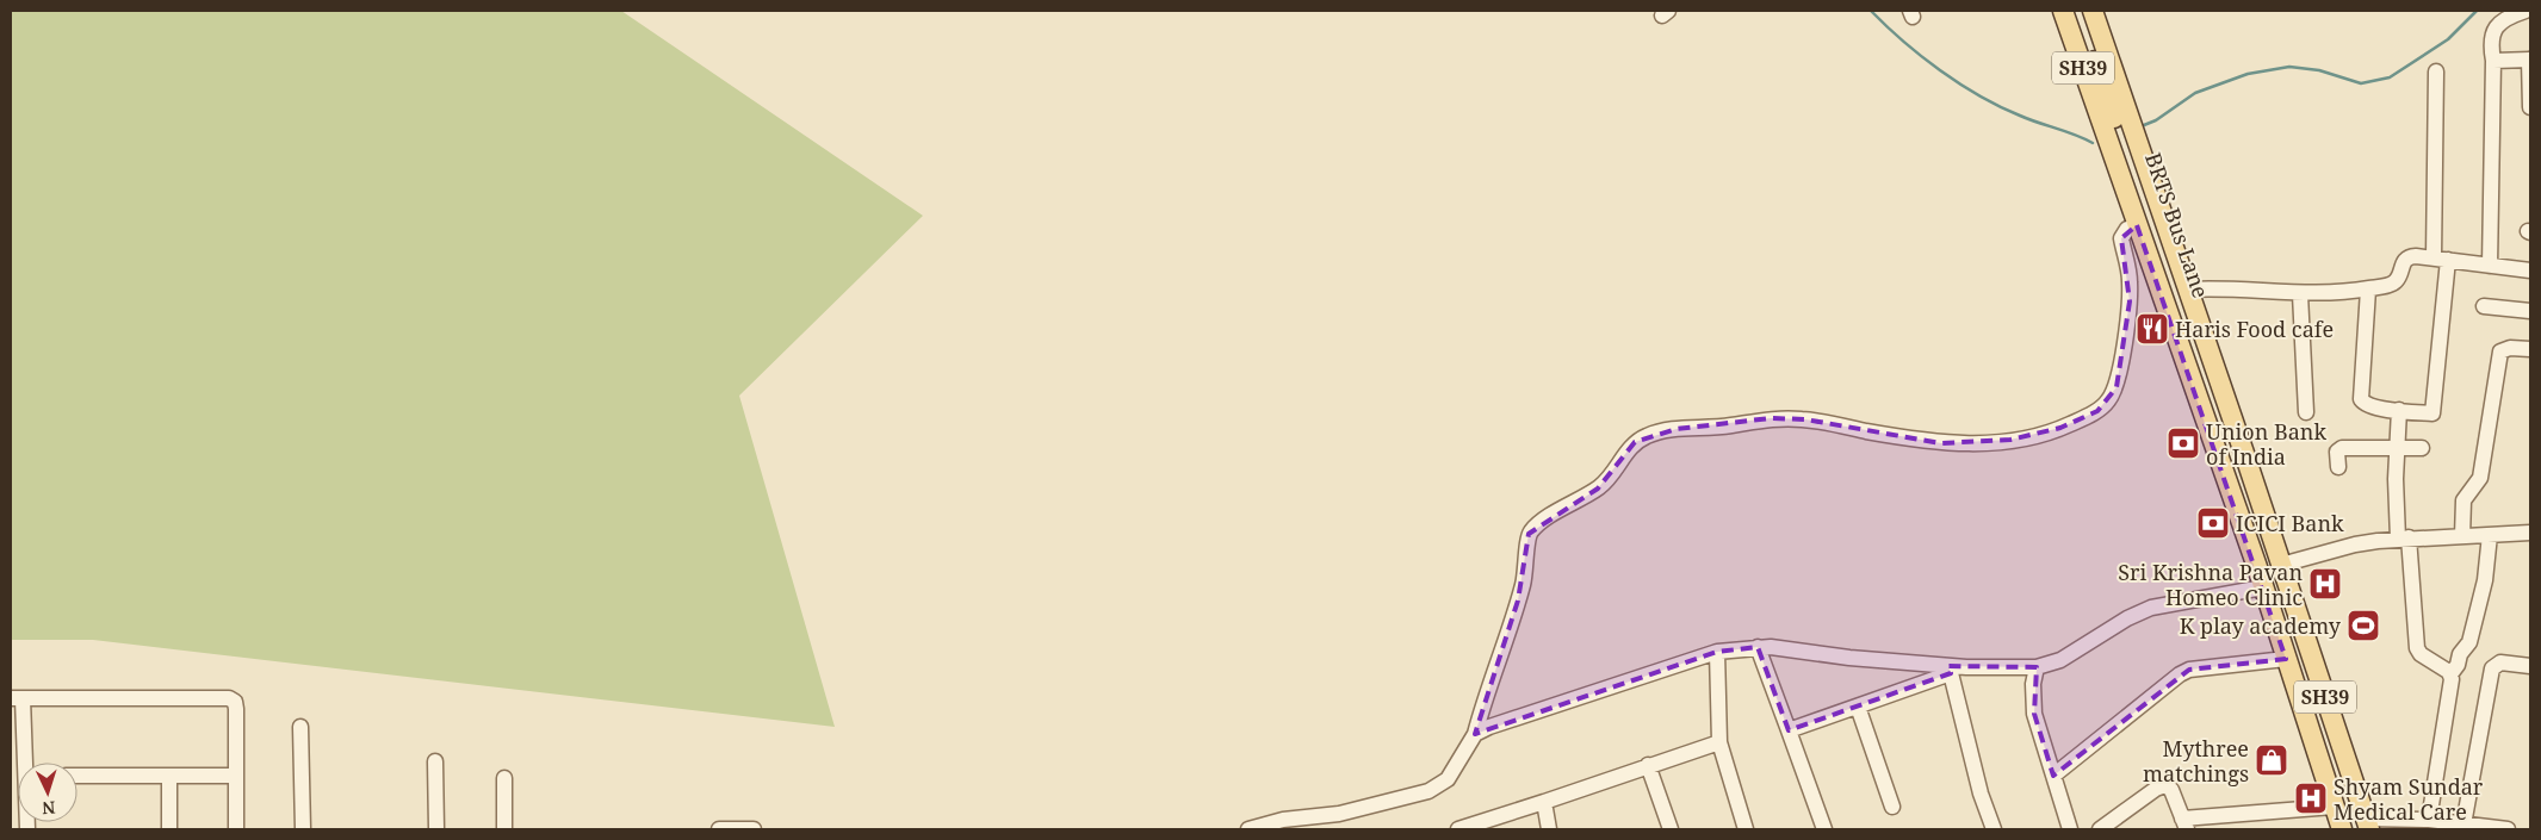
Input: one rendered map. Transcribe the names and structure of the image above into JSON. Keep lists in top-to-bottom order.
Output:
{
  "streets": {
    "main road": ["SH39", "BRTS Bus Lane"]
  },
  "crossings": [
    ["SH39", "BRTS Bus Lane"]
  ],
  "places": {
    "restaurant": ["Haris Food cafe"],
    "bank": ["Union Bank of India", "ICICI Bank"],
    "hospital": ["Sri Krishna Pavan Homeo Clinic", "Shyam Sundar Medical Care"],
    "sports": ["K play academy"],
    "shop": ["Mythree matchings"]
  },
  "north": "bottom"
}
